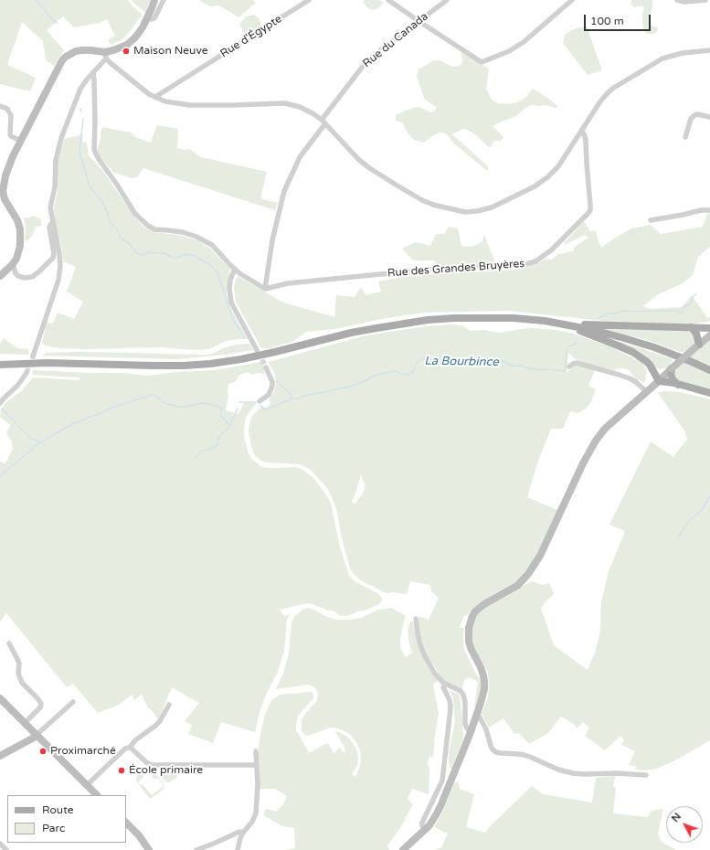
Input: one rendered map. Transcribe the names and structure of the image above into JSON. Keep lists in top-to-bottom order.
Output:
{
  "streets": {
    "street": ["Rue d'Égypte", "Rue du Canada", "Rue des Grandes Bruyères"]
  },
  "crossings": [
    ["Rue du Canada", "Rue des Grandes Bruyères"]
  ],
  "water": ["La Bourbince"],
  "places": ["Maison Neuve", "Proximarché", "École primaire"],
  "legend": ["Route", "Parc"],
  "scale_bar": "100 m",
  "north": "top left"
}
